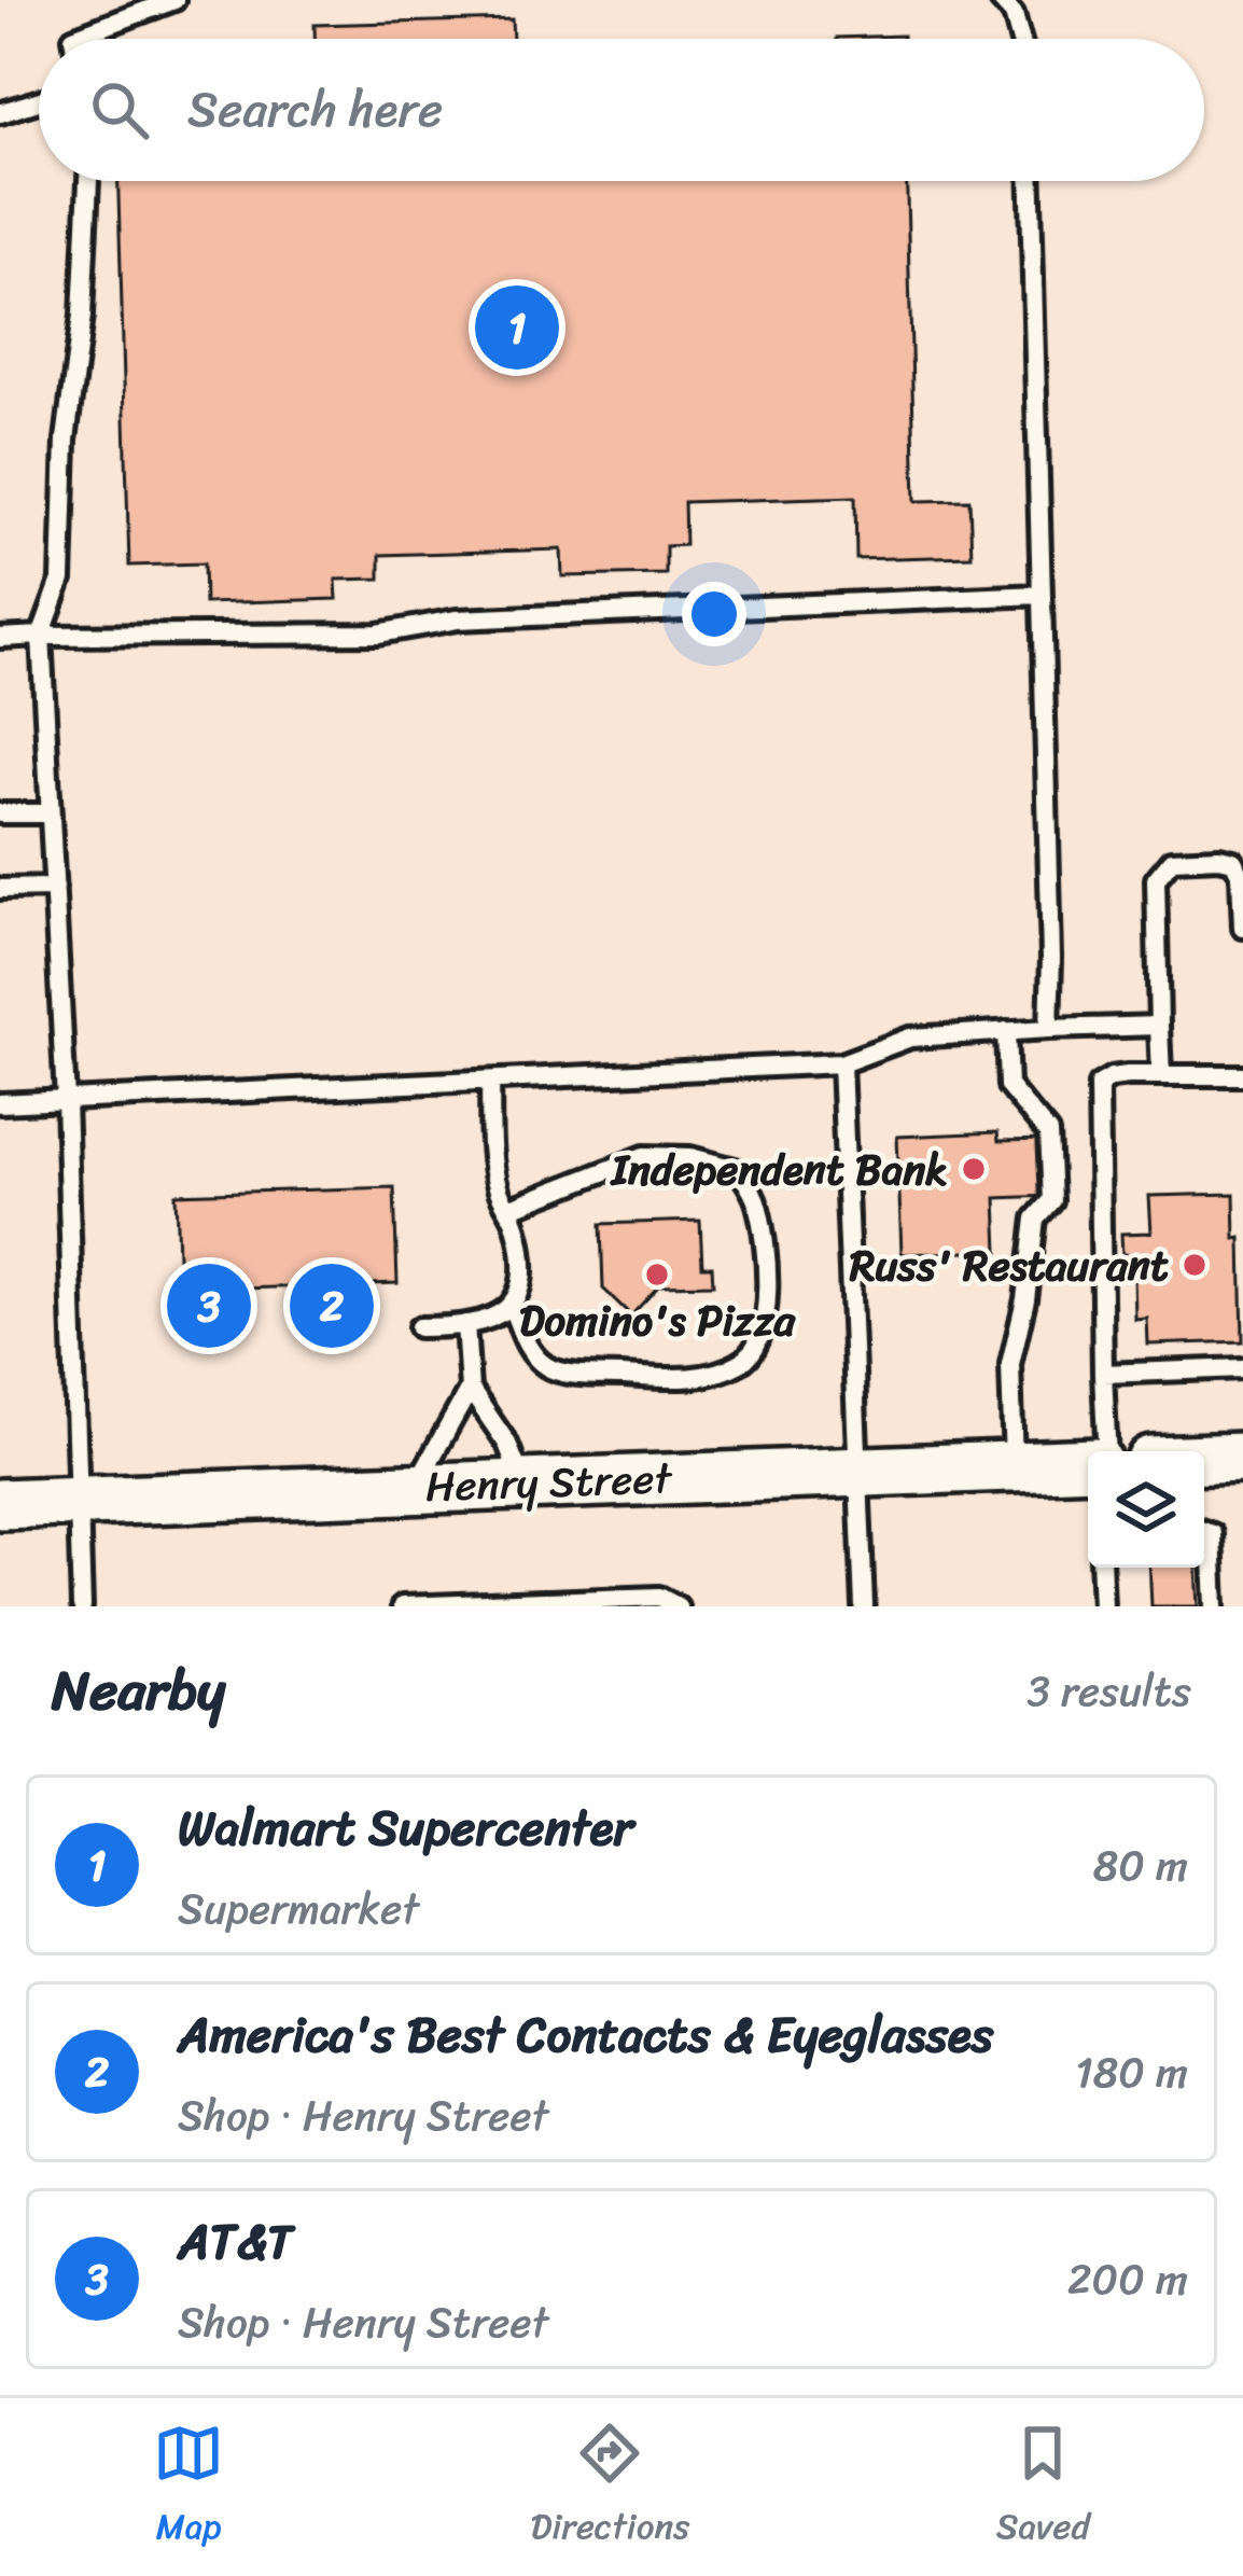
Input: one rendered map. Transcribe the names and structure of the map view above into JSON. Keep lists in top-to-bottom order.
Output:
{
  "streets": {
    "main road": ["Henry Street"]
  },
  "places": ["Independent Bank", "Russ' Restaurant", "Domino's Pizza"],
  "page": {
    "search": "Search here",
    "pins": ["1", "2", "3"],
    "heading": ["Nearby", "3 results"],
    "list": [
      {
        "mark": "1",
        "name": "Walmart Supercenter",
        "note": "Supermarket",
        "value": "80 m"
      },
      {
        "mark": "2",
        "name": "America's Best Contacts & Eyeglasses",
        "note": "Shop · Henry Street",
        "value": "180 m"
      },
      {
        "mark": "3",
        "name": "AT&T",
        "note": "Shop · Henry Street",
        "value": "200 m"
      }
    ],
    "nav": ["Map", "Directions", "Saved"]
  }
}
